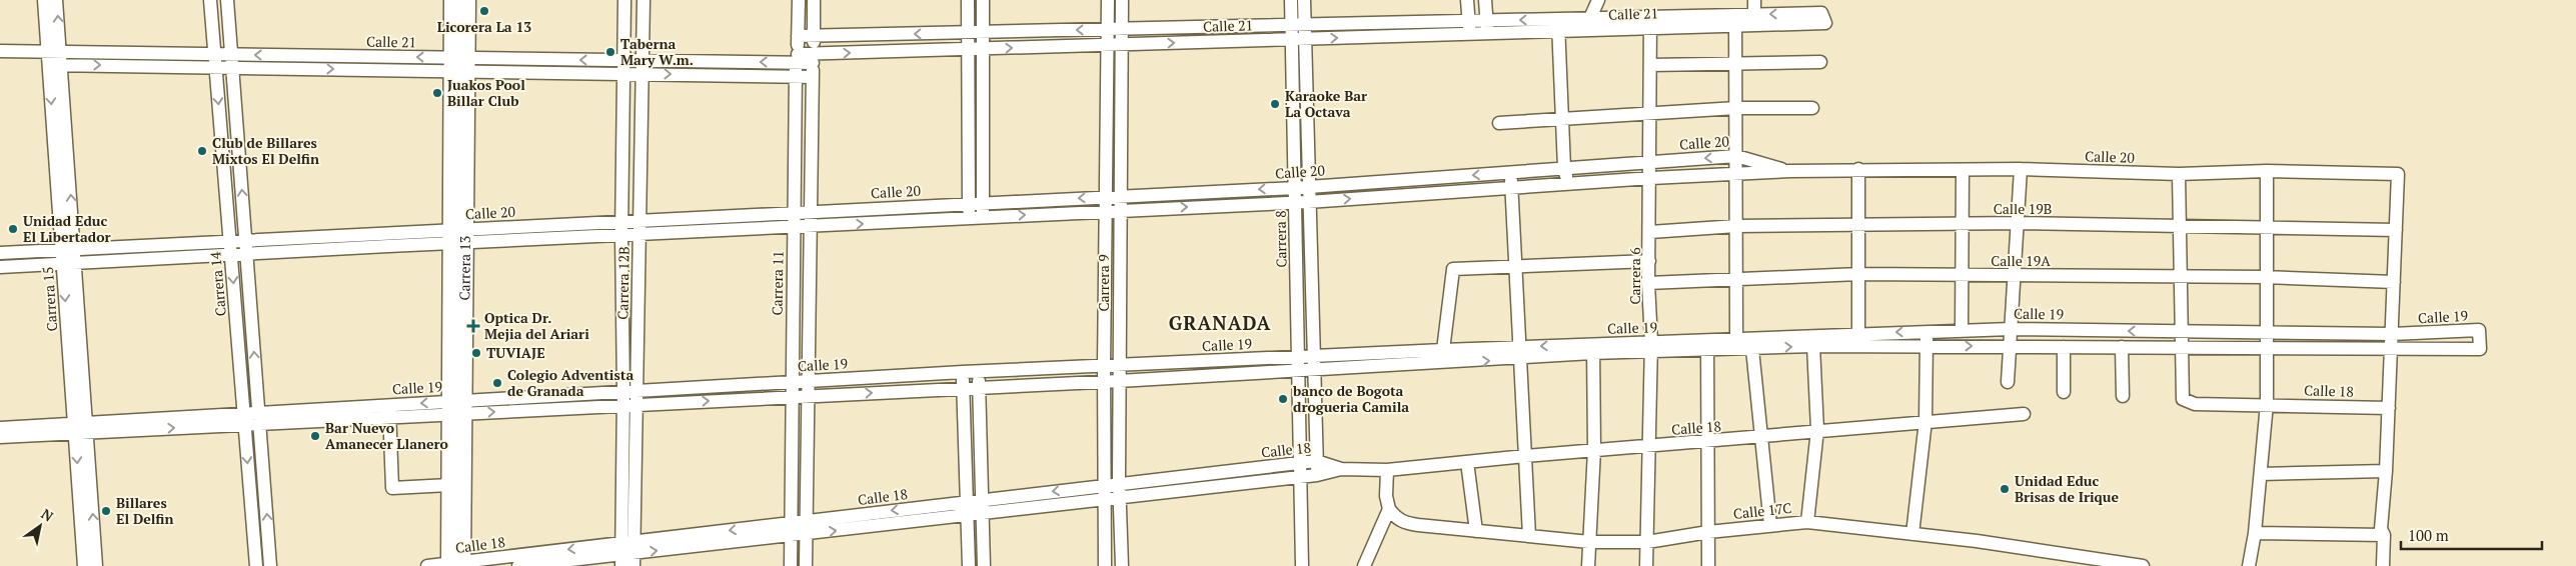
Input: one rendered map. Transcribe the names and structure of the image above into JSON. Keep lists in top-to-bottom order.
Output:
{
  "streets": {
    "main road": ["Carrera 13"],
    "street": [
      "Calle 21",
      "Calle 20",
      "Calle 19B",
      "Carrera 8",
      "Calle 19A",
      "Carrera 6",
      "Carrera 12B",
      "Carrera 11",
      "Carrera 9",
      "Carrera 14",
      "Carrera 15",
      "Calle 19",
      "Calle 18",
      "Calle 17C"
    ]
  },
  "crossings": [
    ["Calle 21", "Carrera 8"],
    ["Calle 21", "Carrera 13"],
    ["Calle 21", "Carrera 6"],
    ["Calle 21", "Carrera 12B"],
    ["Calle 21", "Carrera 11"],
    ["Calle 21", "Carrera 9"],
    ["Calle 21", "Carrera 14"],
    ["Calle 21", "Carrera 15"],
    ["Calle 20", "Calle 19B"],
    ["Calle 20", "Carrera 8"],
    ["Calle 20", "Carrera 13"],
    ["Calle 20", "Carrera 6"],
    ["Calle 20", "Carrera 12B"],
    ["Calle 20", "Carrera 11"],
    ["Calle 20", "Carrera 9"],
    ["Calle 20", "Carrera 14"],
    ["Calle 20", "Carrera 15"],
    ["Calle 19B", "Carrera 6"],
    ["Carrera 8", "Calle 19"],
    ["Carrera 8", "Calle 18"],
    ["Calle 19A", "Carrera 6"],
    ["Carrera 13", "Calle 19"],
    ["Carrera 13", "Calle 18"],
    ["Carrera 6", "Calle 19"],
    ["Carrera 6", "Calle 18"],
    ["Carrera 6", "Calle 17C"],
    ["Carrera 12B", "Calle 19"],
    ["Carrera 12B", "Calle 18"],
    ["Carrera 11", "Calle 19"],
    ["Carrera 11", "Calle 18"],
    ["Carrera 9", "Calle 19"],
    ["Carrera 9", "Calle 18"],
    ["Carrera 14", "Calle 19"],
    ["Carrera 15", "Calle 19"],
    ["Calle 19", "Calle 18"]
  ],
  "districts": ["GRANADA"],
  "places": {
    "other": [
      "Licorera La 13",
      "Taberna Mary W.m.",
      "Juakos Pool Billar Club",
      "Karaoke Bar La Octava",
      "Club de Billares Mixtos El Delfin",
      "Unidad Educ El Libertador",
      "TUVIAJE",
      "Colegio Adventista de Granada",
      "banco de Bogota drogueria Camila",
      "Bar Nuevo Amanecer Llanero",
      "Unidad Educ Brisas de Irique",
      "Billares El Delfin"
    ],
    "health": ["Optica Dr. Mejia del Ariari"]
  },
  "scale_bar": "100 m",
  "north": "top right"
}
